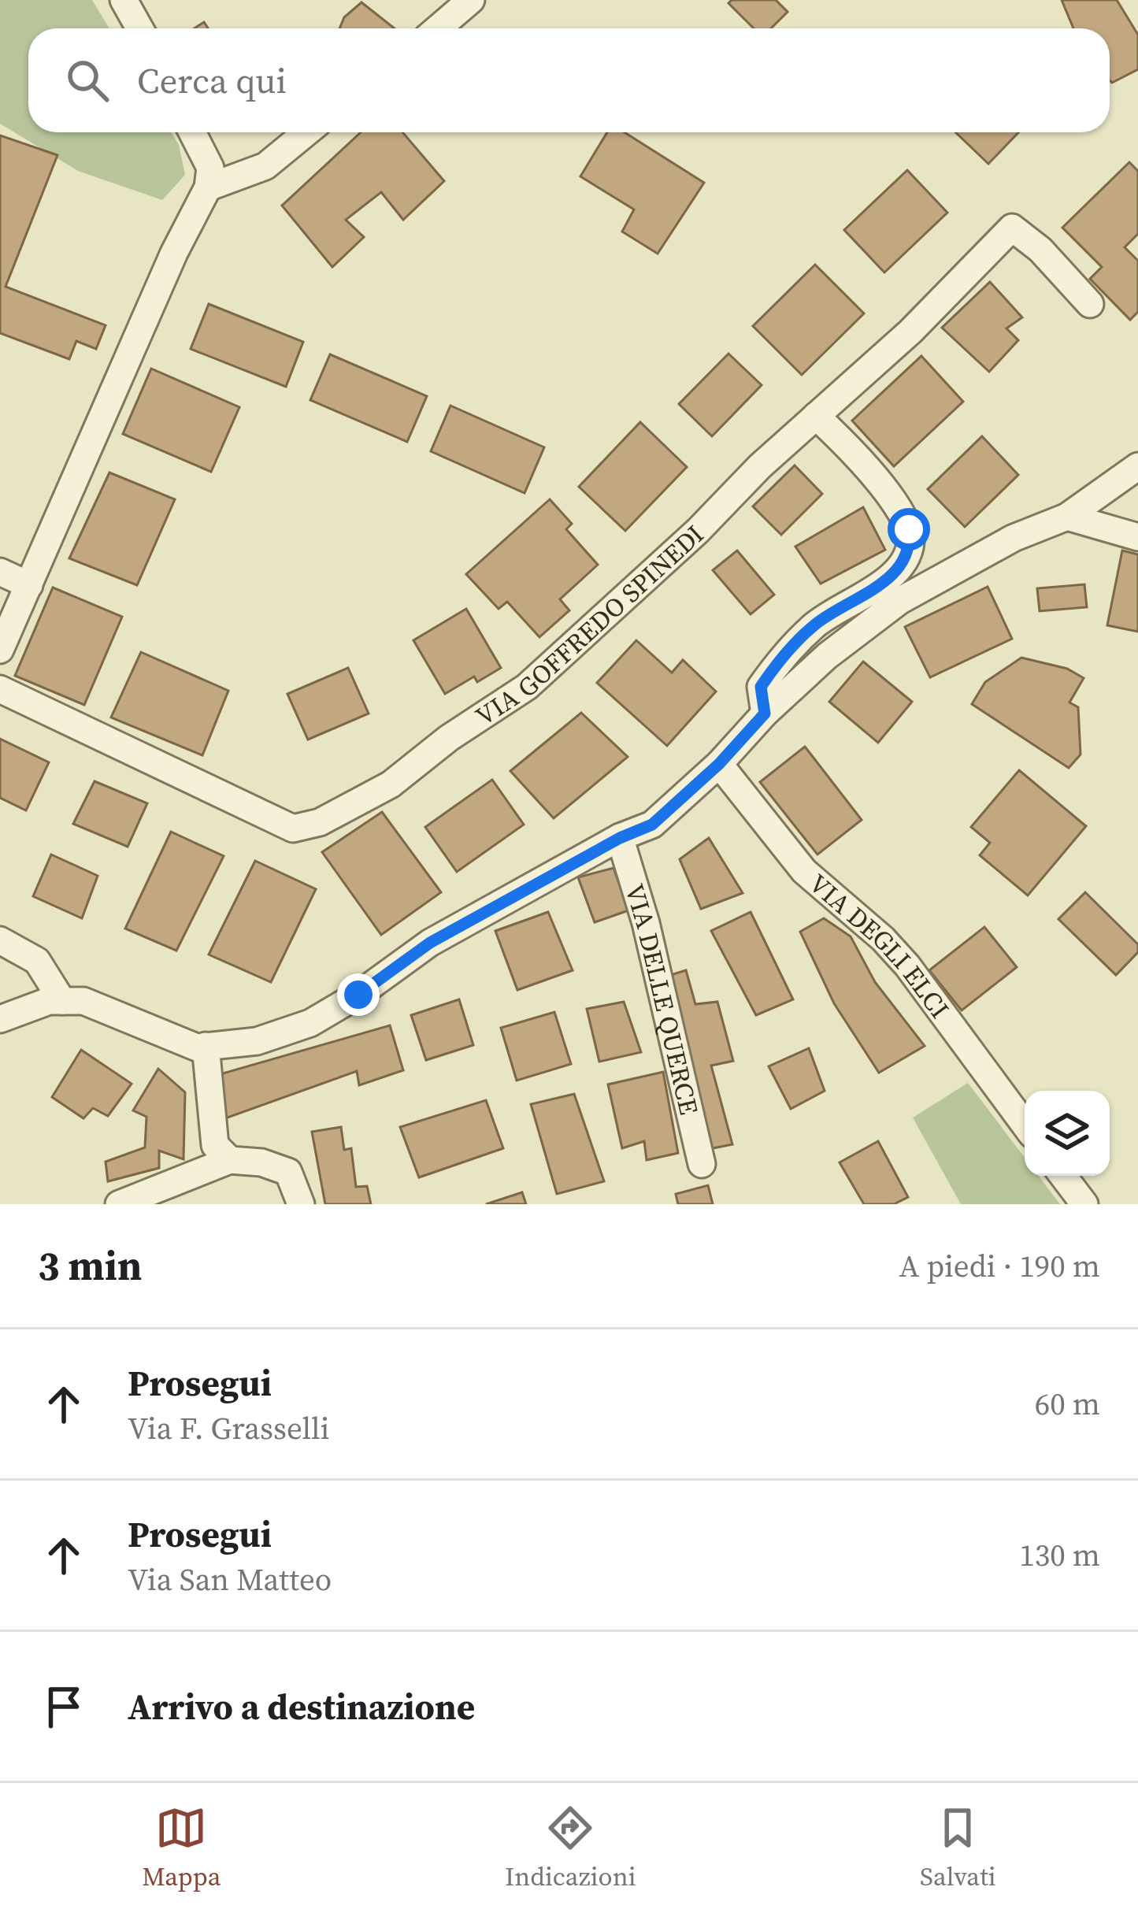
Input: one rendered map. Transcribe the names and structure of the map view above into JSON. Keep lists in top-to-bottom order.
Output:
{
  "streets": {
    "street": ["VIA GOFFREDO SPINEDI", "VIA DEGLI ELCI", "VIA DELLE QUERCE"]
  },
  "page": {
    "search": "Cerca qui",
    "heading": ["3 min", "A piedi · 190 m"],
    "list": [
      ["Prosegui", "Via F. Grasselli", "60 m"],
      ["Prosegui", "Via San Matteo", "130 m"],
      "Arrivo a destinazione"
    ],
    "nav": ["Mappa", "Indicazioni", "Salvati"]
  }
}
